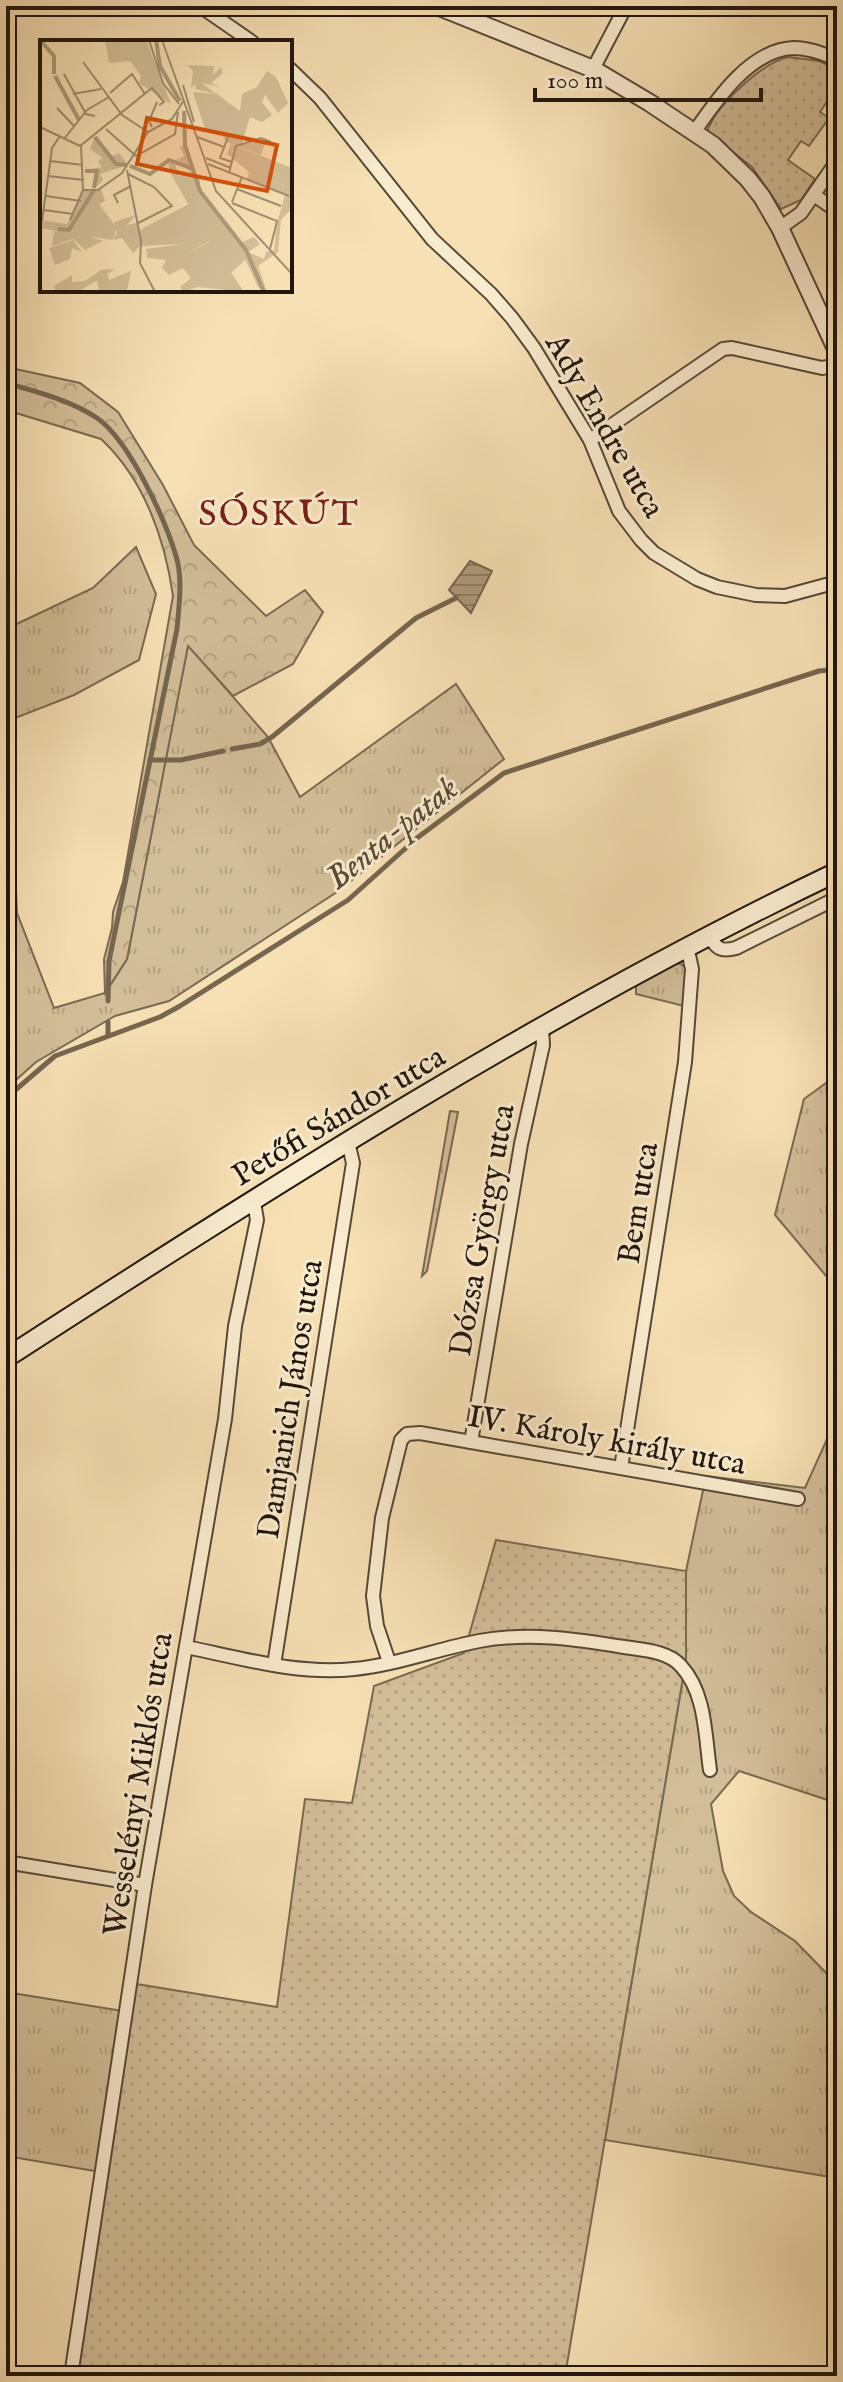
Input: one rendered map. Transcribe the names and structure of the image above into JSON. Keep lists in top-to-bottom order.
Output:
{
  "streets": {
    "main road": ["Petőfi Sándor utca"],
    "street": [
      "Ady Endre utca",
      "Bem utca",
      "Dózsa György utca",
      "Damjanich János utca",
      "IV. Károly király utca",
      "Wesselényi Miklós utca"
    ]
  },
  "crossings": [
    ["Petőfi Sándor utca", "Bem utca"],
    ["Petőfi Sándor utca", "Dózsa György utca"],
    ["Petőfi Sándor utca", "Damjanich János utca"],
    ["Petőfi Sándor utca", "Wesselényi Miklós utca"],
    ["Bem utca", "IV. Károly király utca"],
    ["Dózsa György utca", "IV. Károly király utca"]
  ],
  "districts": ["SÓSKÚT"],
  "water": ["Benta-patak"],
  "scale_bar": "100 m"
}
